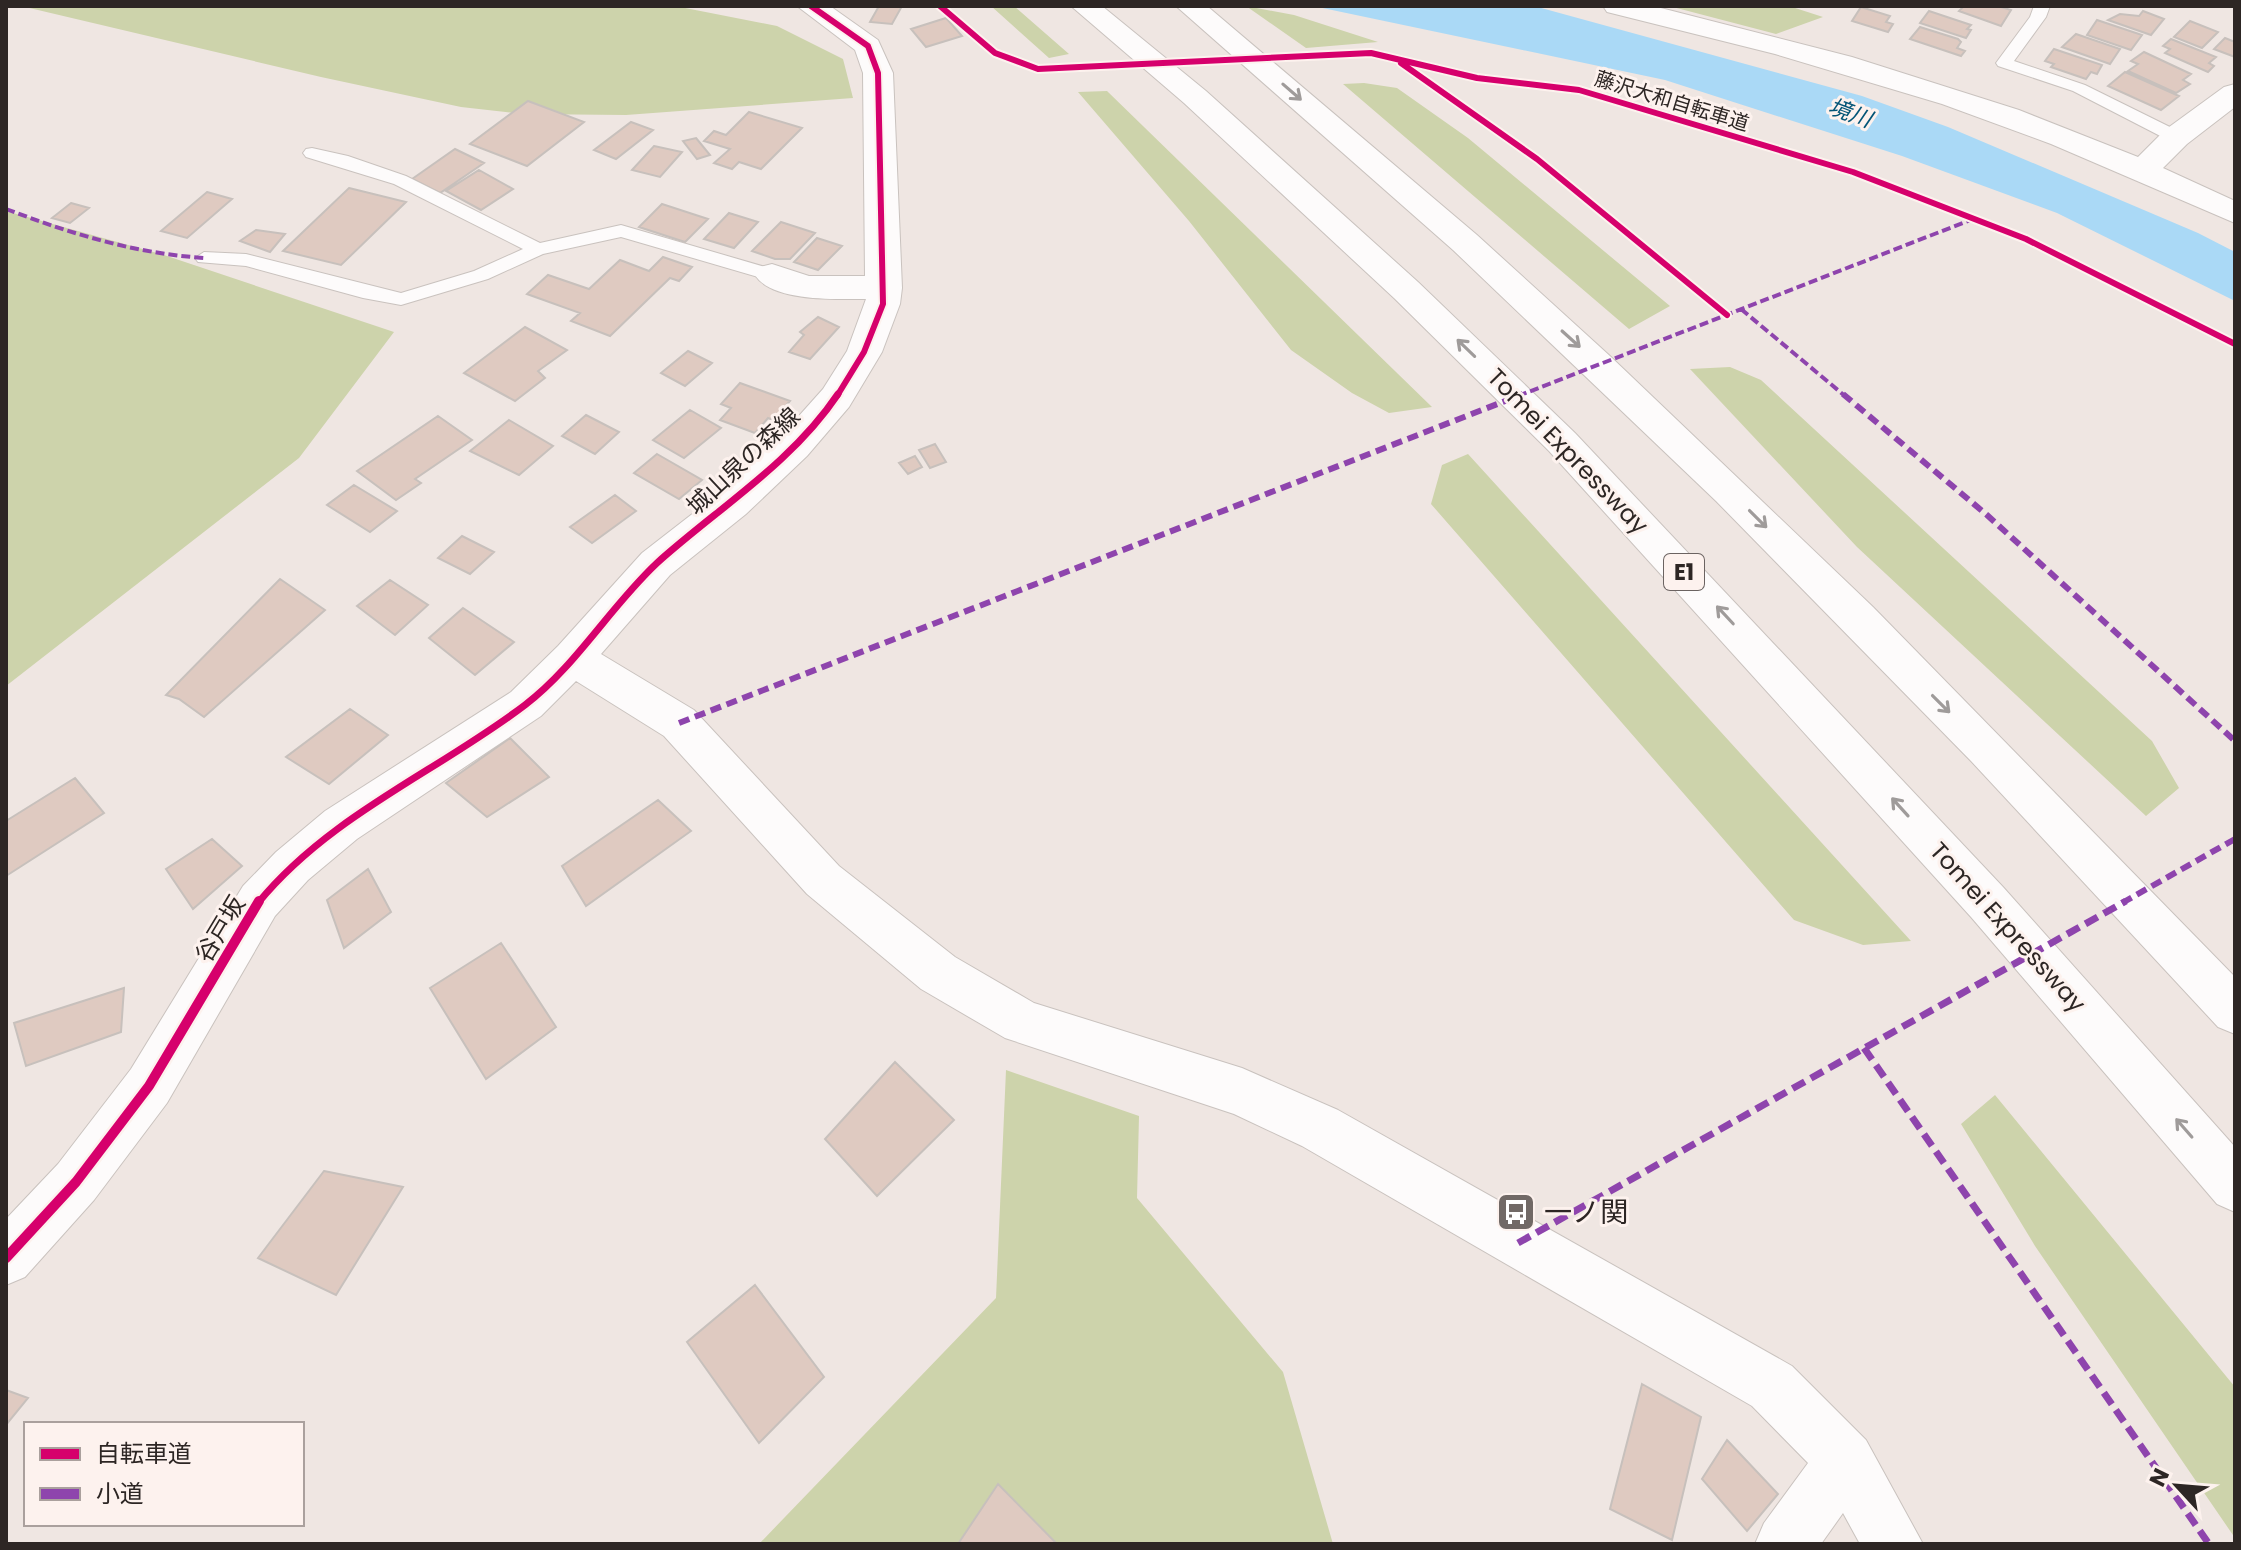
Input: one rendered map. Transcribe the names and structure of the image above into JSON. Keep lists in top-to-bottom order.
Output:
{
  "streets": {
    "main road": [
      "Tomei Expressway",
      "城山泉の森線",
      "E1",
      "谷戸坂"
    ],
    "cycle path": ["藤沢大和自転車道"]
  },
  "crossings": [
    ["城山泉の森線", "谷戸坂"]
  ],
  "water": ["境川"],
  "places": {
    "bus stop": ["一ノ関"]
  },
  "legend": ["自転車道", "小道"],
  "north": "top left"
}
